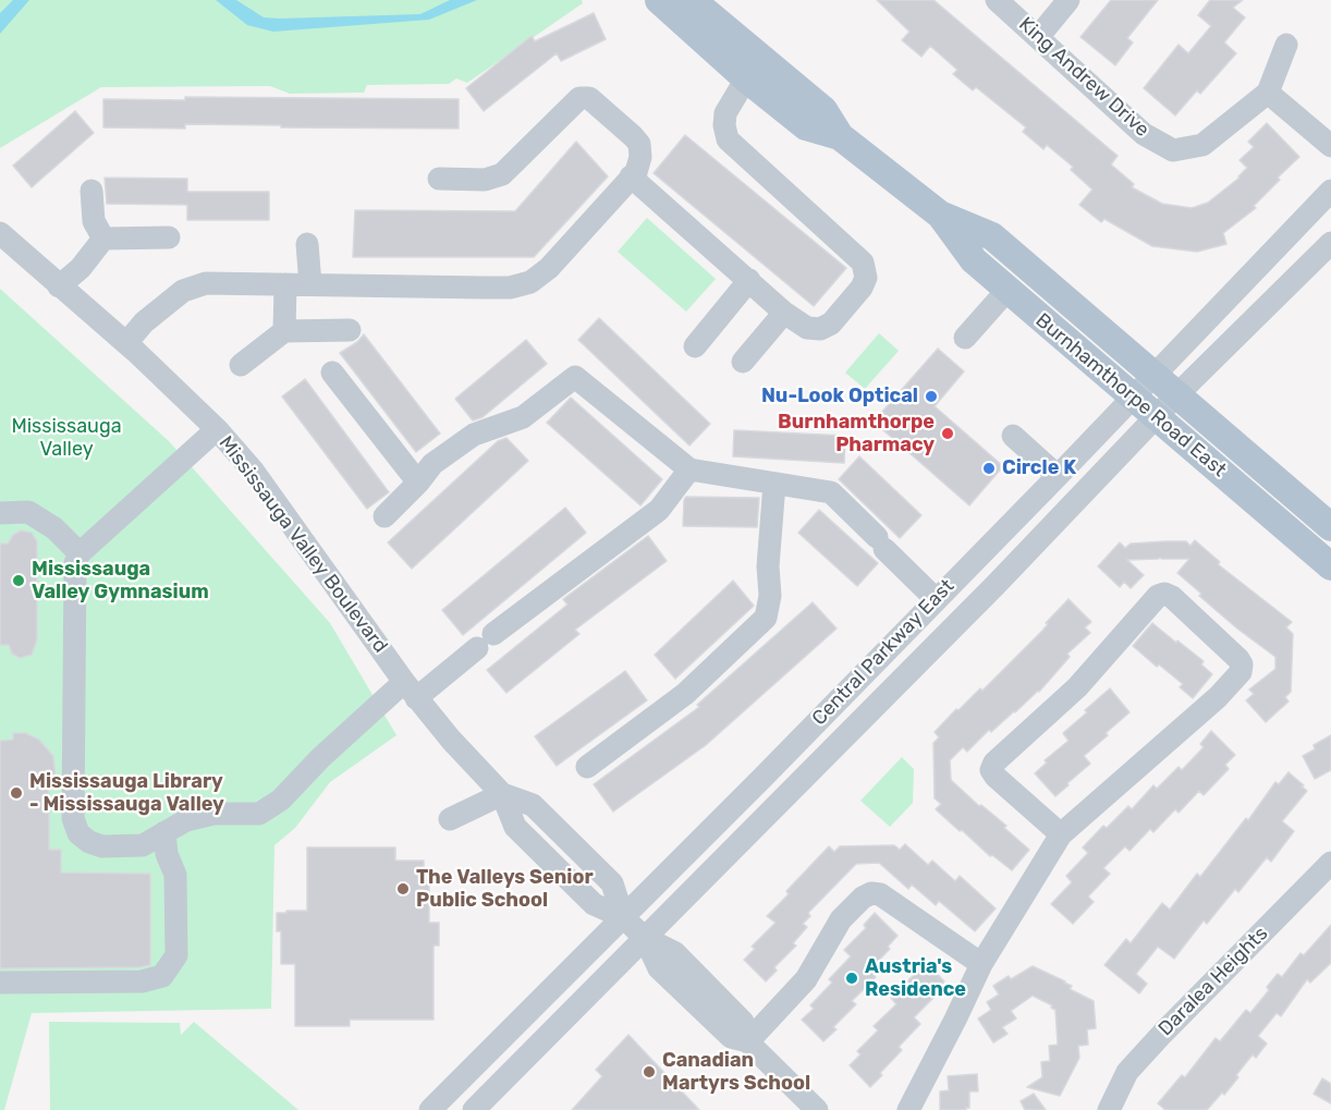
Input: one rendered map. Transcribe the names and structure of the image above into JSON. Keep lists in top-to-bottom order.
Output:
{
  "streets": {
    "main road": ["Burnhamthorpe Road East"],
    "street": [
      "King Andrew Drive",
      "Mississauga Valley Boulevard",
      "Central Parkway East",
      "Daralea Heights"
    ]
  },
  "crossings": [
    ["Burnhamthorpe Road East", "Central Parkway East"],
    ["Mississauga Valley Boulevard", "Central Parkway East"]
  ],
  "parks": ["Mississauga Valley"],
  "places": [
    "Nu-Look Optical",
    "Burnhamthorpe Pharmacy",
    "Circle K",
    "Mississauga Valley Gymnasium",
    "Mississauga Library - Mississauga Valley",
    "The Valleys Senior Public School",
    "Austria's Residence",
    "Canadian Martyrs School"
  ]
}
